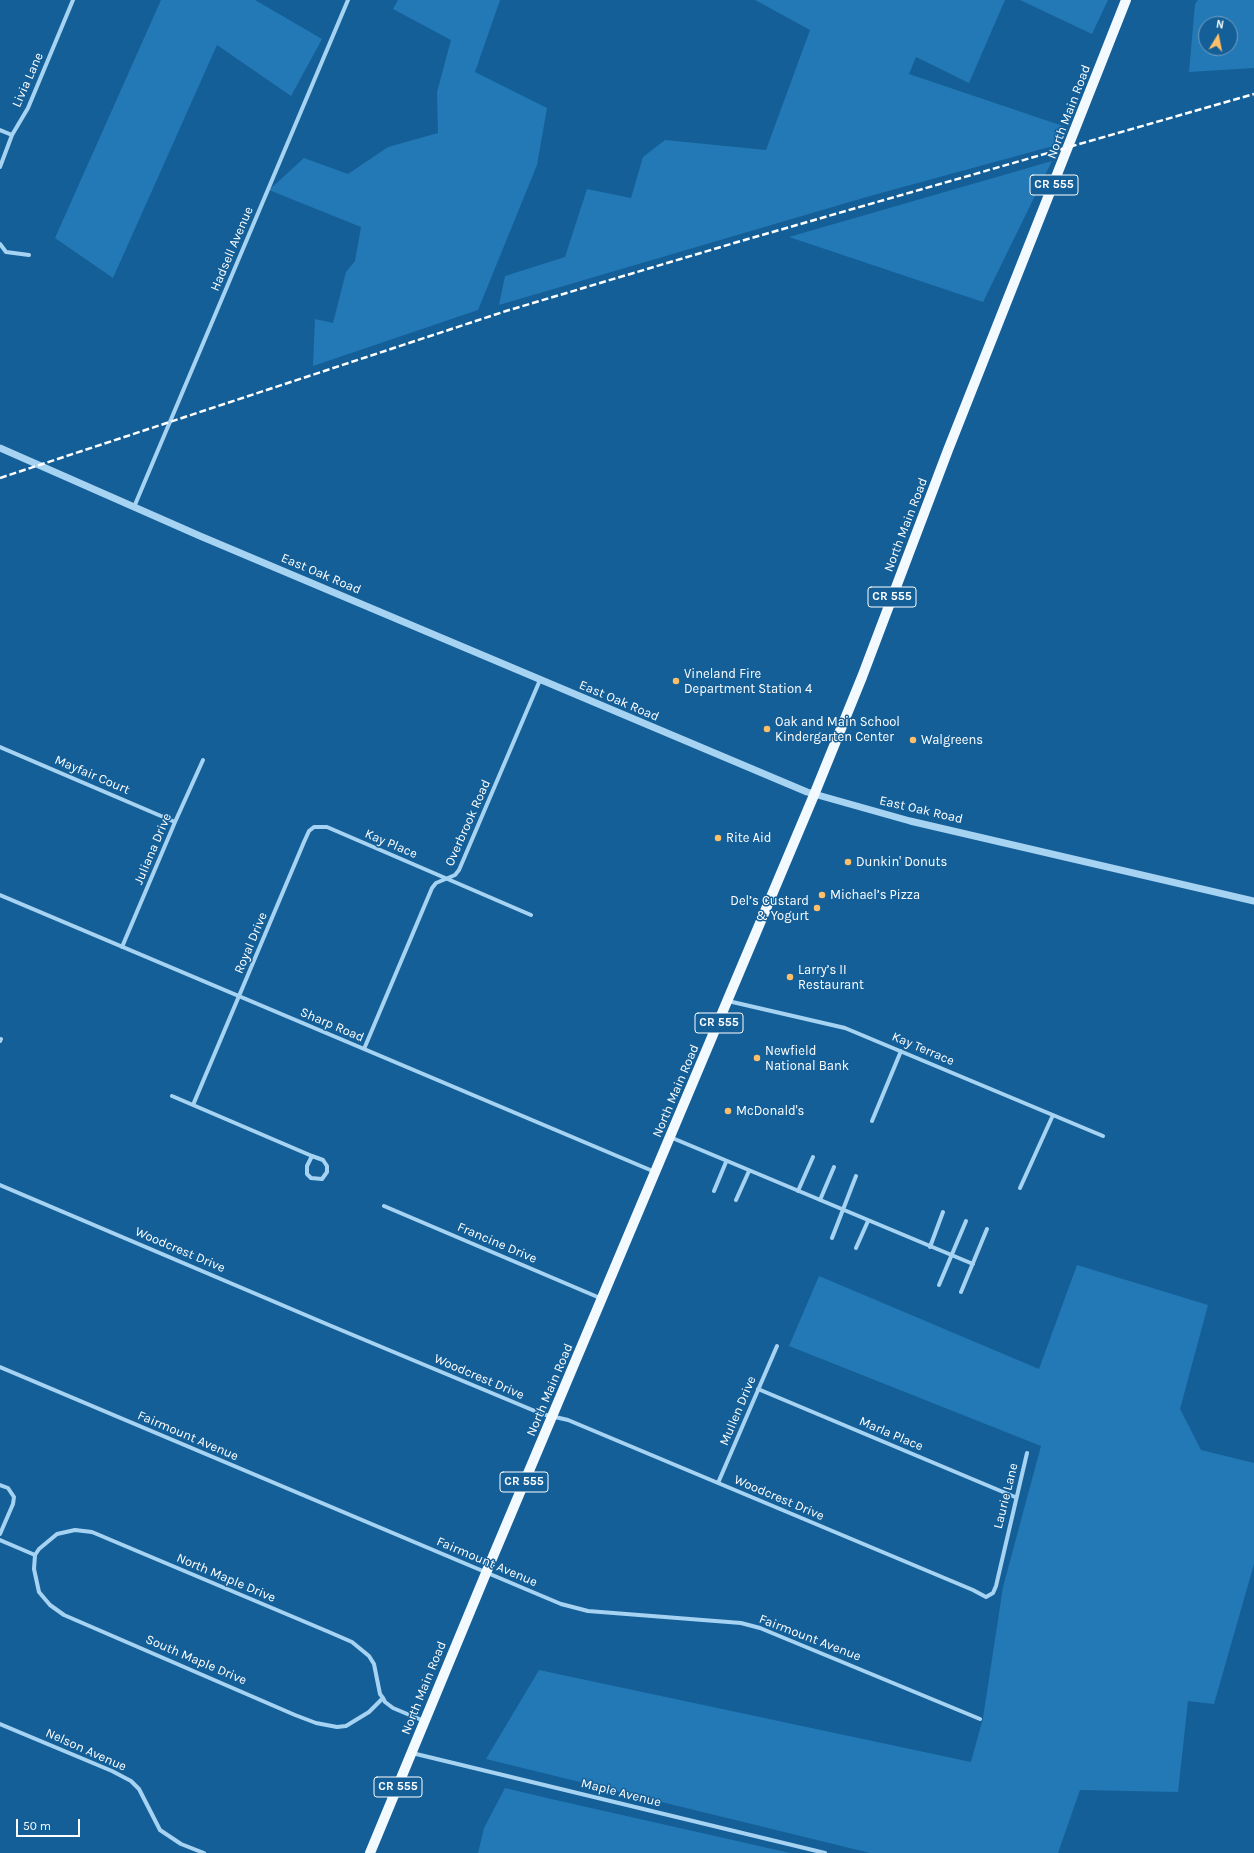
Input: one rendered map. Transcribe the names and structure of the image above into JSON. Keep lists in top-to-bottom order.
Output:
{
  "streets": {
    "main road": ["North Main Road", "CR 555"],
    "street": [
      "Livia Lane",
      "Hadsell Avenue",
      "East Oak Road",
      "Mayfair Court",
      "Overbrook Road",
      "Kay Place",
      "Juliana Drive",
      "Royal Drive",
      "Sharp Road",
      "Kay Terrace",
      "Francine Drive",
      "Woodcrest Drive",
      "Mullen Drive",
      "Marla Place",
      "Fairmount Avenue",
      "Laurie Lane",
      "North Maple Drive",
      "South Maple Drive",
      "Nelson Avenue",
      "Maple Avenue"
    ]
  },
  "crossings": [
    ["North Main Road", "East Oak Road"],
    ["North Main Road", "Sharp Road"],
    ["North Main Road", "Kay Terrace"],
    ["North Main Road", "Francine Drive"],
    ["North Main Road", "Woodcrest Drive"],
    ["North Main Road", "Fairmount Avenue"],
    ["North Main Road", "Maple Avenue"],
    ["Hadsell Avenue", "East Oak Road"],
    ["East Oak Road", "Overbrook Road"],
    ["Mayfair Court", "Juliana Drive"],
    ["Overbrook Road", "Kay Place"],
    ["Overbrook Road", "Sharp Road"],
    ["Kay Place", "Royal Drive"],
    ["Juliana Drive", "Sharp Road"],
    ["Royal Drive", "Sharp Road"],
    ["Woodcrest Drive", "Mullen Drive"],
    ["Woodcrest Drive", "Laurie Lane"],
    ["Mullen Drive", "Marla Place"],
    ["Marla Place", "Laurie Lane"],
    ["North Maple Drive", "South Maple Drive"]
  ],
  "places": [
    "Vineland Fire Department Station 4",
    "Oak and Main School Kindergarten Center",
    "Walgreens",
    "Rite Aid",
    "Dunkin' Donuts",
    "Michael’s Pizza",
    "Del’s Custard & Yogurt",
    "Larry’s II Restaurant",
    "Newfield National Bank",
    "McDonald's"
  ],
  "scale_bar": "50 m",
  "north": "top"
}
